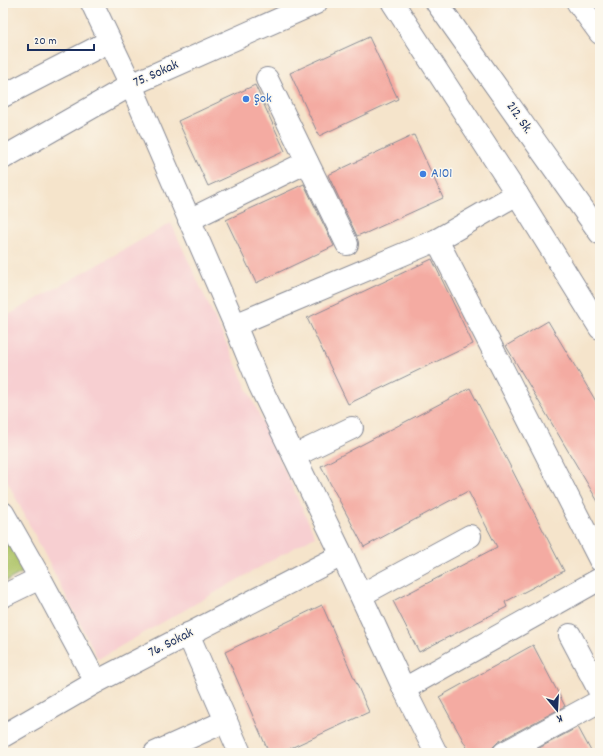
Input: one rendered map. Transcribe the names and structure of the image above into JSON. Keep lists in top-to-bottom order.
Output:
{
  "streets": {
    "street": ["75. Sokak", "212. Sk.", "76. Sokak"]
  },
  "places": ["Şok", "A101"],
  "scale_bar": "20 m",
  "north": "bottom"
}
